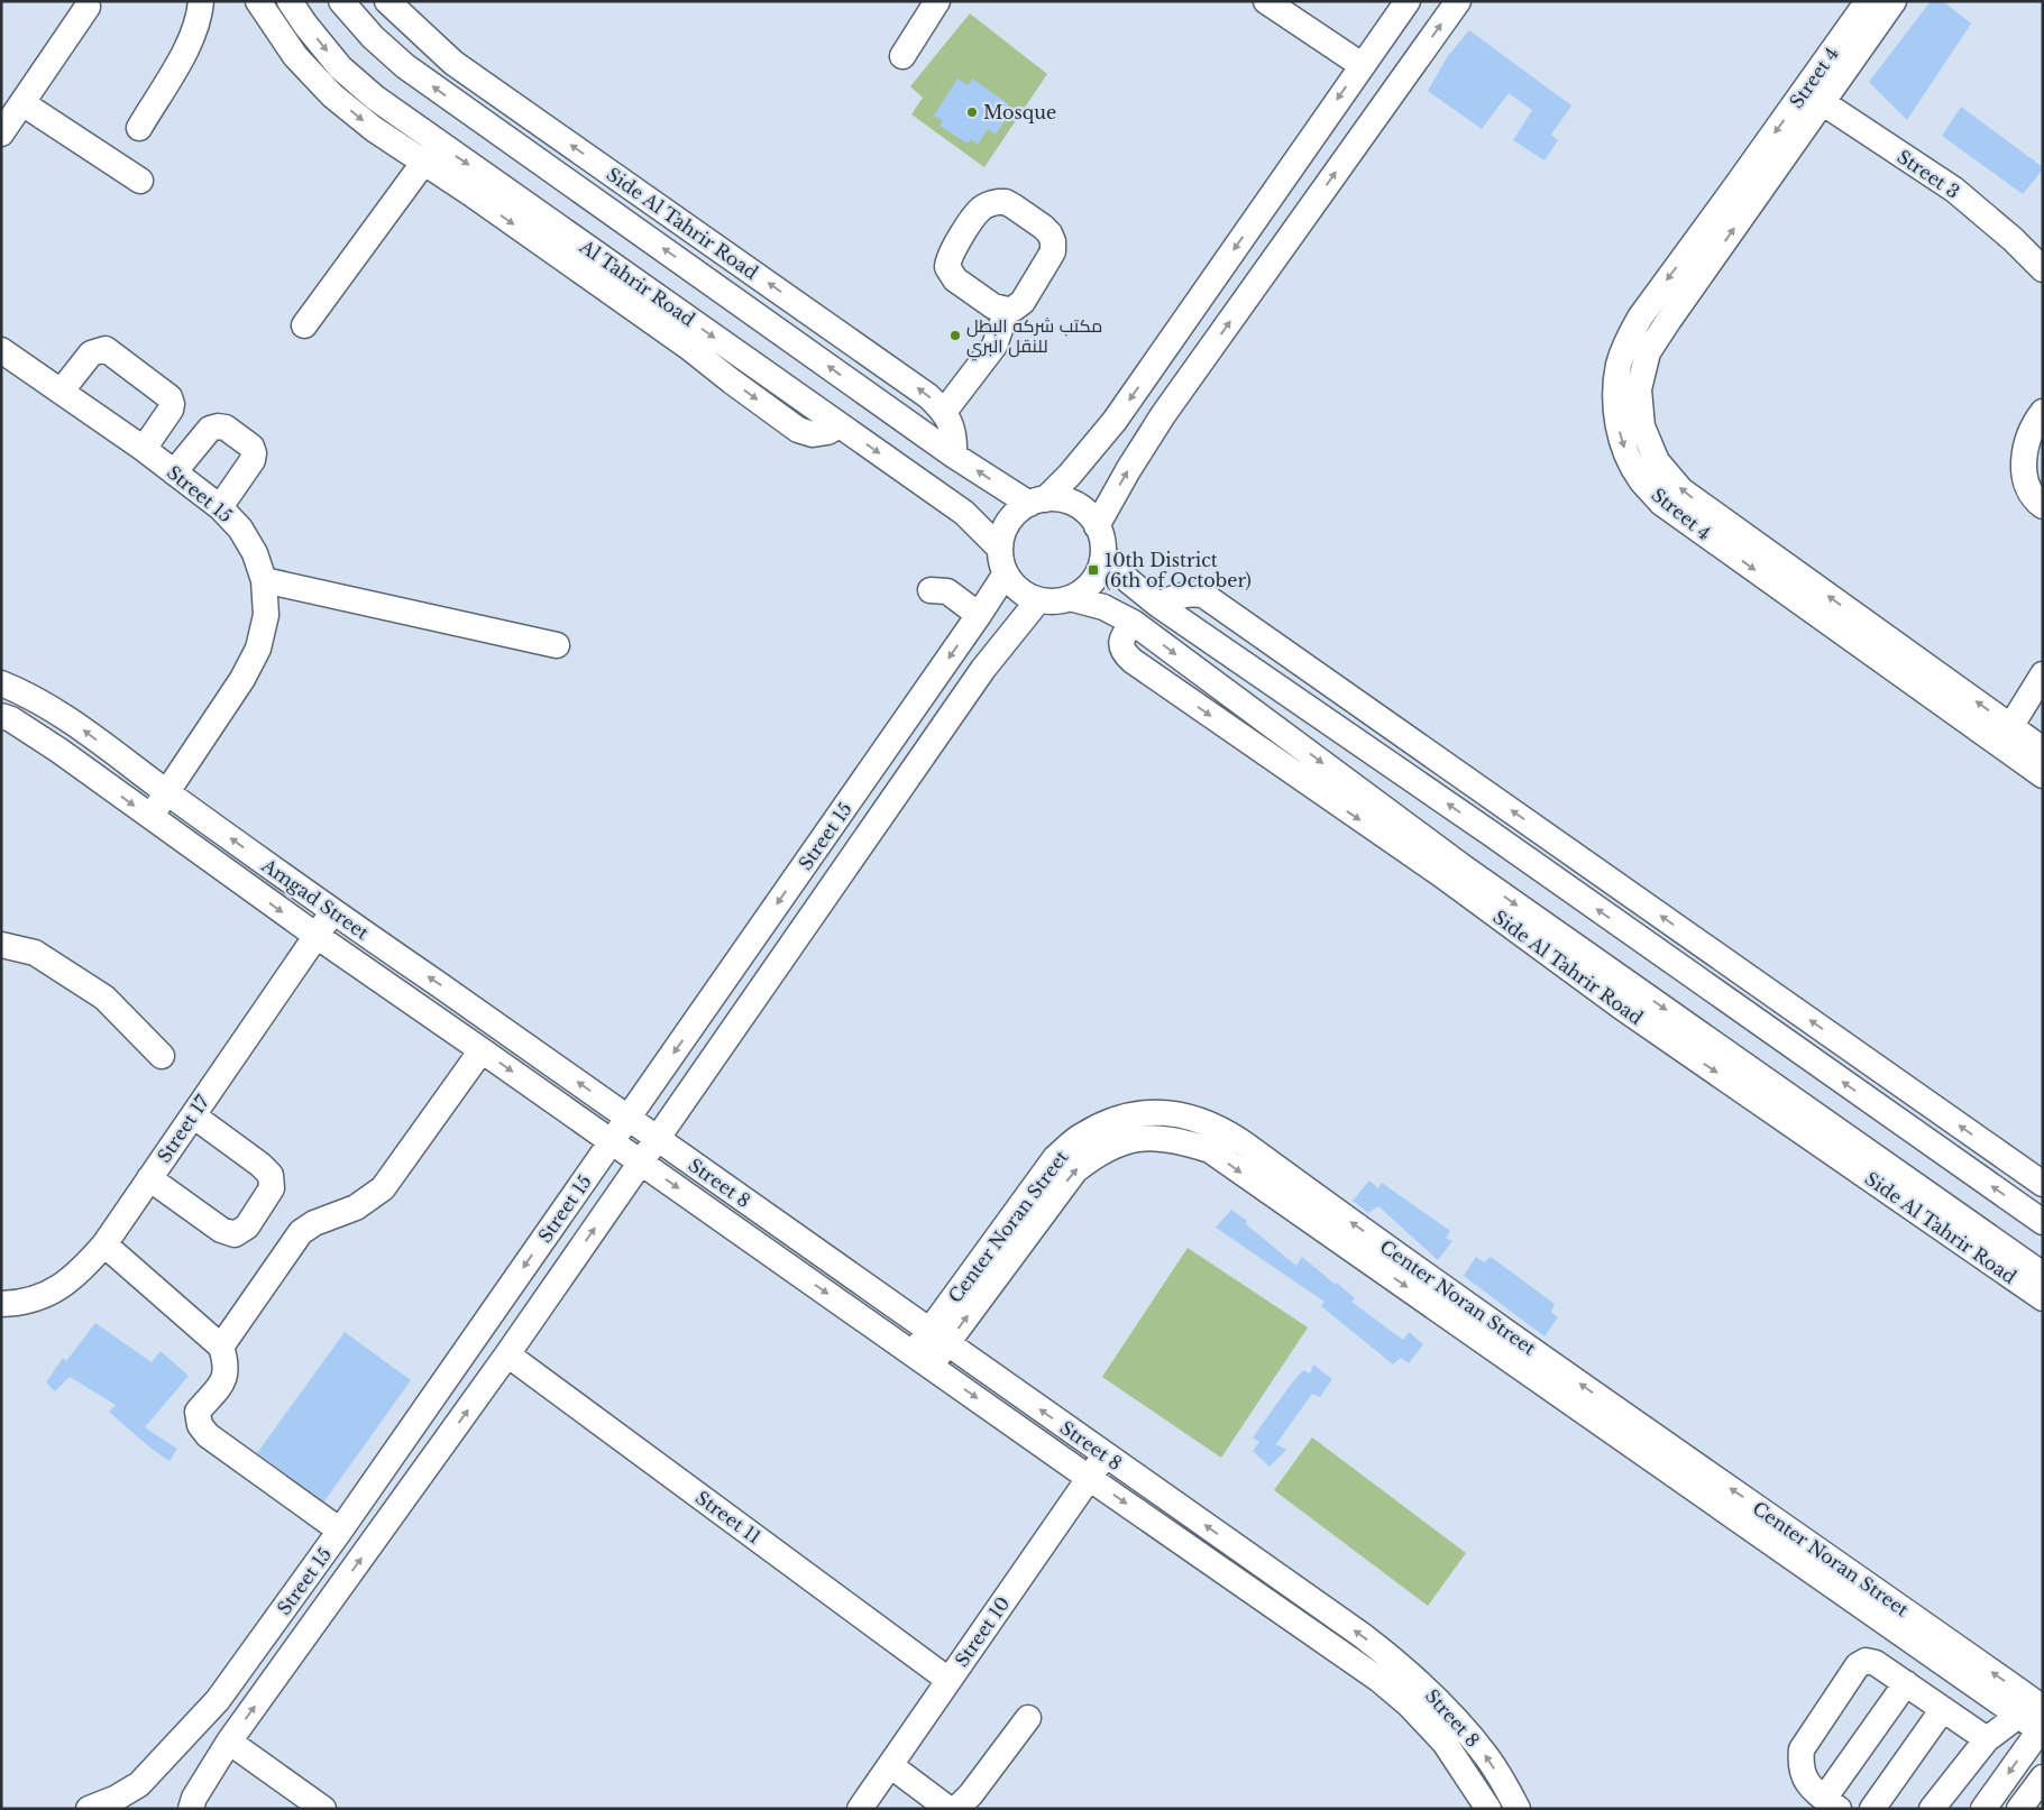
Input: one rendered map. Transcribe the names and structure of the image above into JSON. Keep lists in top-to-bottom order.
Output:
{
  "streets": {
    "street": [
      "Street 4",
      "Street 3",
      "Side Al Tahrir Road",
      "Al Tahrir Road",
      "Street 15",
      "Amgad Street",
      "Street 17",
      "Street 8",
      "Center Noran Street",
      "Street 11",
      "Street 10"
    ]
  },
  "crossings": [
    ["Street 4", "Street 3"],
    ["Side Al Tahrir Road", "Al Tahrir Road"],
    ["Side Al Tahrir Road", "Street 15"],
    ["Al Tahrir Road", "Street 15"],
    ["Street 15", "Amgad Street"],
    ["Street 15", "Street 8"],
    ["Street 15", "Street 11"],
    ["Amgad Street", "Street 17"],
    ["Amgad Street", "Street 8"],
    ["Street 8", "Center Noran Street"],
    ["Street 8", "Street 10"],
    ["Street 11", "Street 10"]
  ],
  "places": {
    "other": ["Mosque", "مكتب شركه البطل للنقل البري"],
    "transit": ["10th District (6th of October)"]
  }
}
